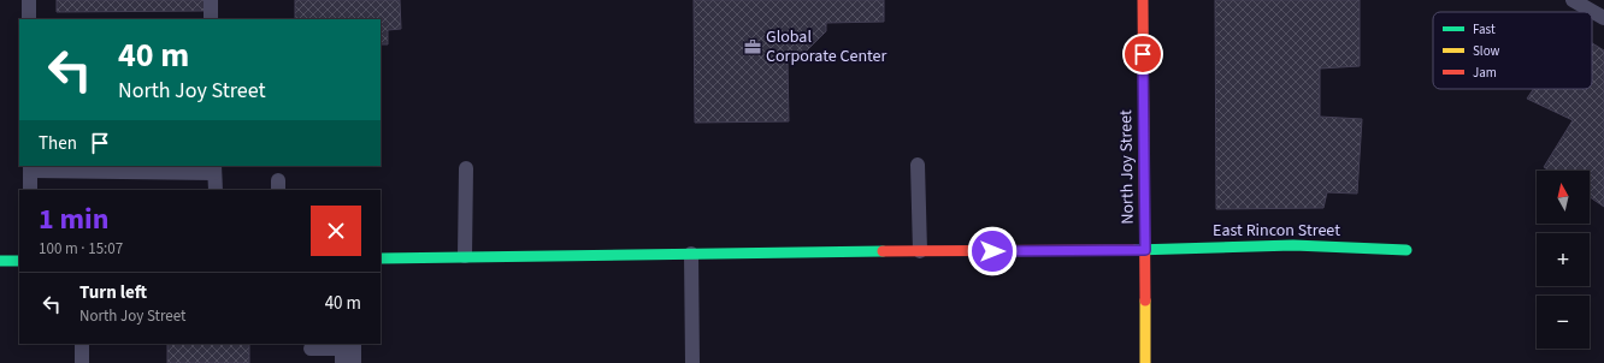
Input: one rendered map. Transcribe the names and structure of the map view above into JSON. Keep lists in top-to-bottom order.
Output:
{
  "streets": {
    "street": ["North Joy Street", "East Rincon Street"]
  },
  "crossings": [
    ["North Joy Street", "East Rincon Street"]
  ],
  "places": {
    "office": ["Global Corporate Center"]
  },
  "legend": ["Fast", "Slow", "Jam"],
  "north": "top",
  "page": {
    "turn": ["40 m", "North Joy Street"],
    "then": "Then",
    "map_buttons": ["+", "−"],
    "heading": ["1 min", "100 m · 15:07"],
    "list": [
      {
        "name": "Turn left",
        "note": "North Joy Street",
        "value": "40 m"
      }
    ]
  }
}
